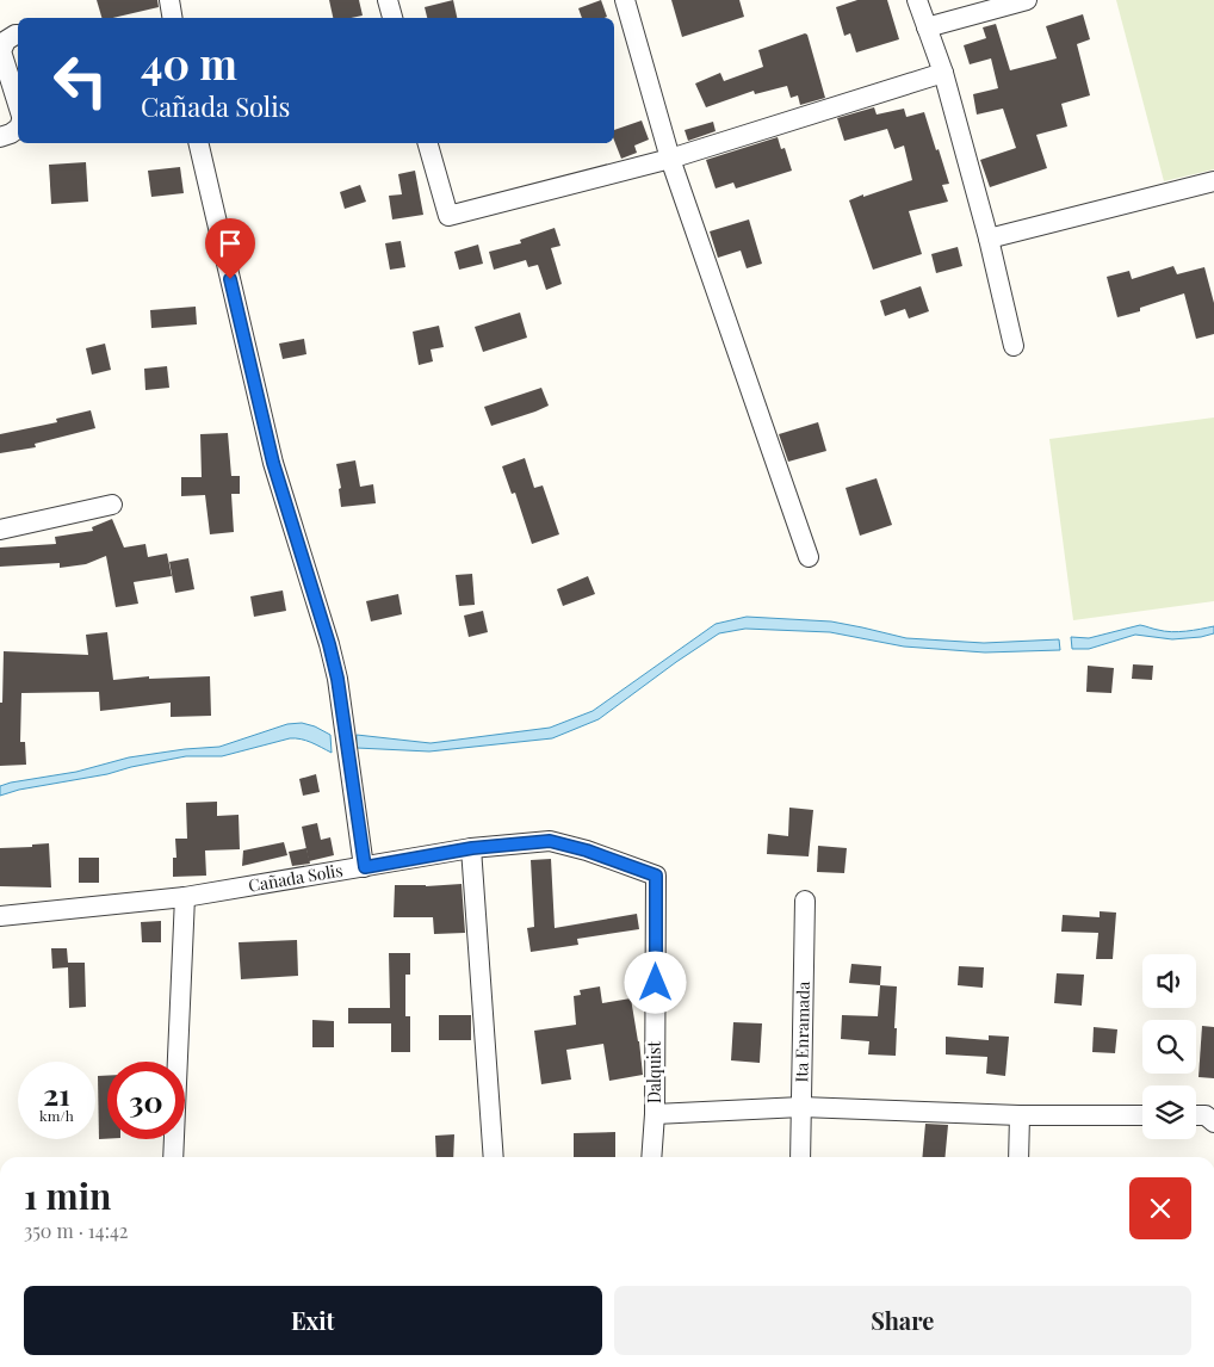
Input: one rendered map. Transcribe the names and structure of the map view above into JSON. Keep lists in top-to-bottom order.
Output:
{
  "streets": {
    "street": ["Cañada Solis", "Ita Enramada", "Dalquist"]
  },
  "crossings": [
    ["Cañada Solis", "Dalquist"]
  ],
  "page": {
    "turn": ["40 m", "Cañada Solis"],
    "speed": "21 km/h",
    "limit": "30",
    "heading": ["1 min", "350 m · 14:42"],
    "buttons": ["Exit", "Share"]
  }
}
